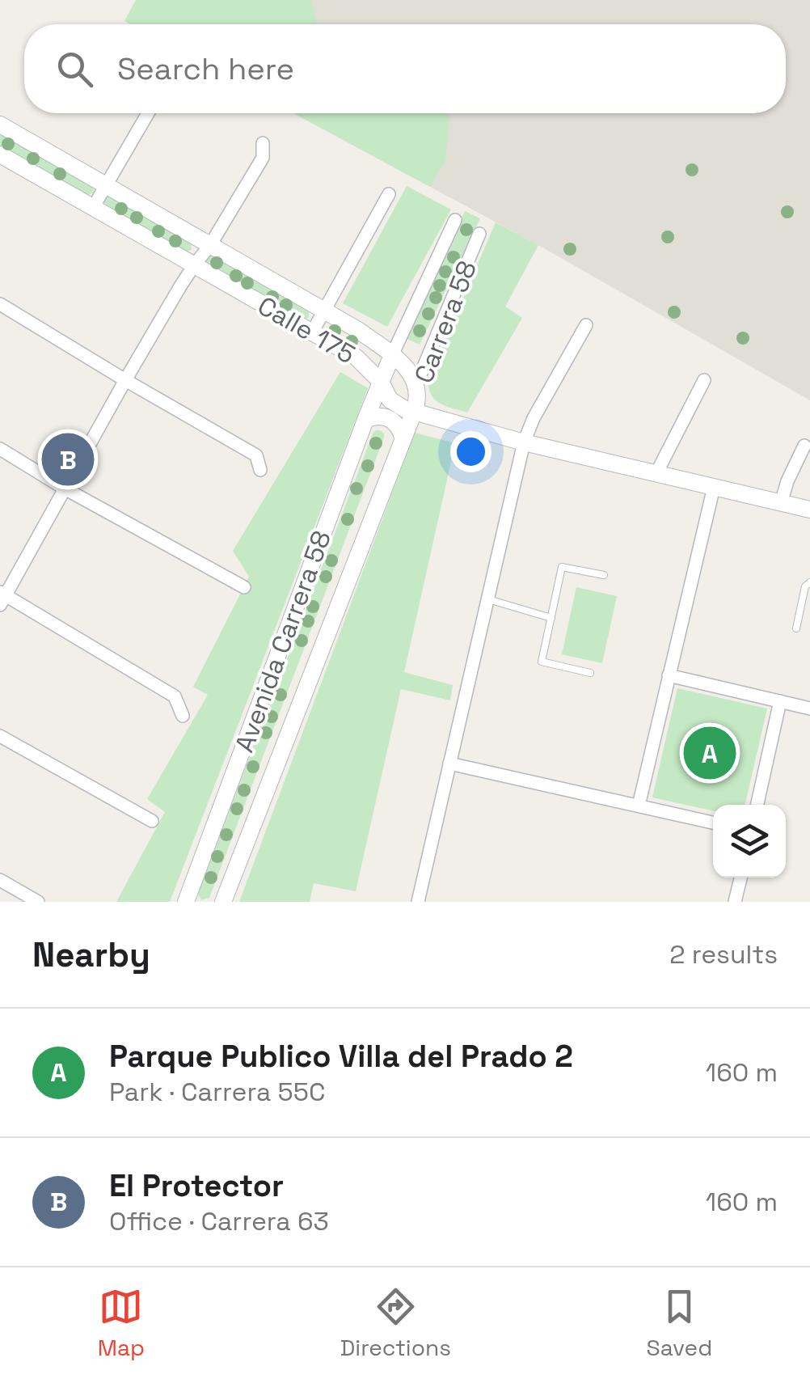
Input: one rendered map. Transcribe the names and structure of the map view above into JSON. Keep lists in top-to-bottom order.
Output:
{
  "streets": {
    "street": ["Carrera 58", "Calle 175", "Avenida Carrera 58"]
  },
  "crossings": [
    ["Carrera 58", "Calle 175"],
    ["Carrera 58", "Avenida Carrera 58"],
    ["Calle 175", "Avenida Carrera 58"]
  ],
  "page": {
    "search": "Search here",
    "pins": ["B", "A"],
    "heading": ["Nearby", "2 results"],
    "list": [
      {
        "mark": "A",
        "name": "Parque Publico Villa del Prado 2",
        "note": "Park · Carrera 55C",
        "value": "160 m"
      },
      {
        "mark": "B",
        "name": "El Protector",
        "note": "Office · Carrera 63",
        "value": "160 m"
      }
    ],
    "nav": ["Map", "Directions", "Saved"]
  }
}
